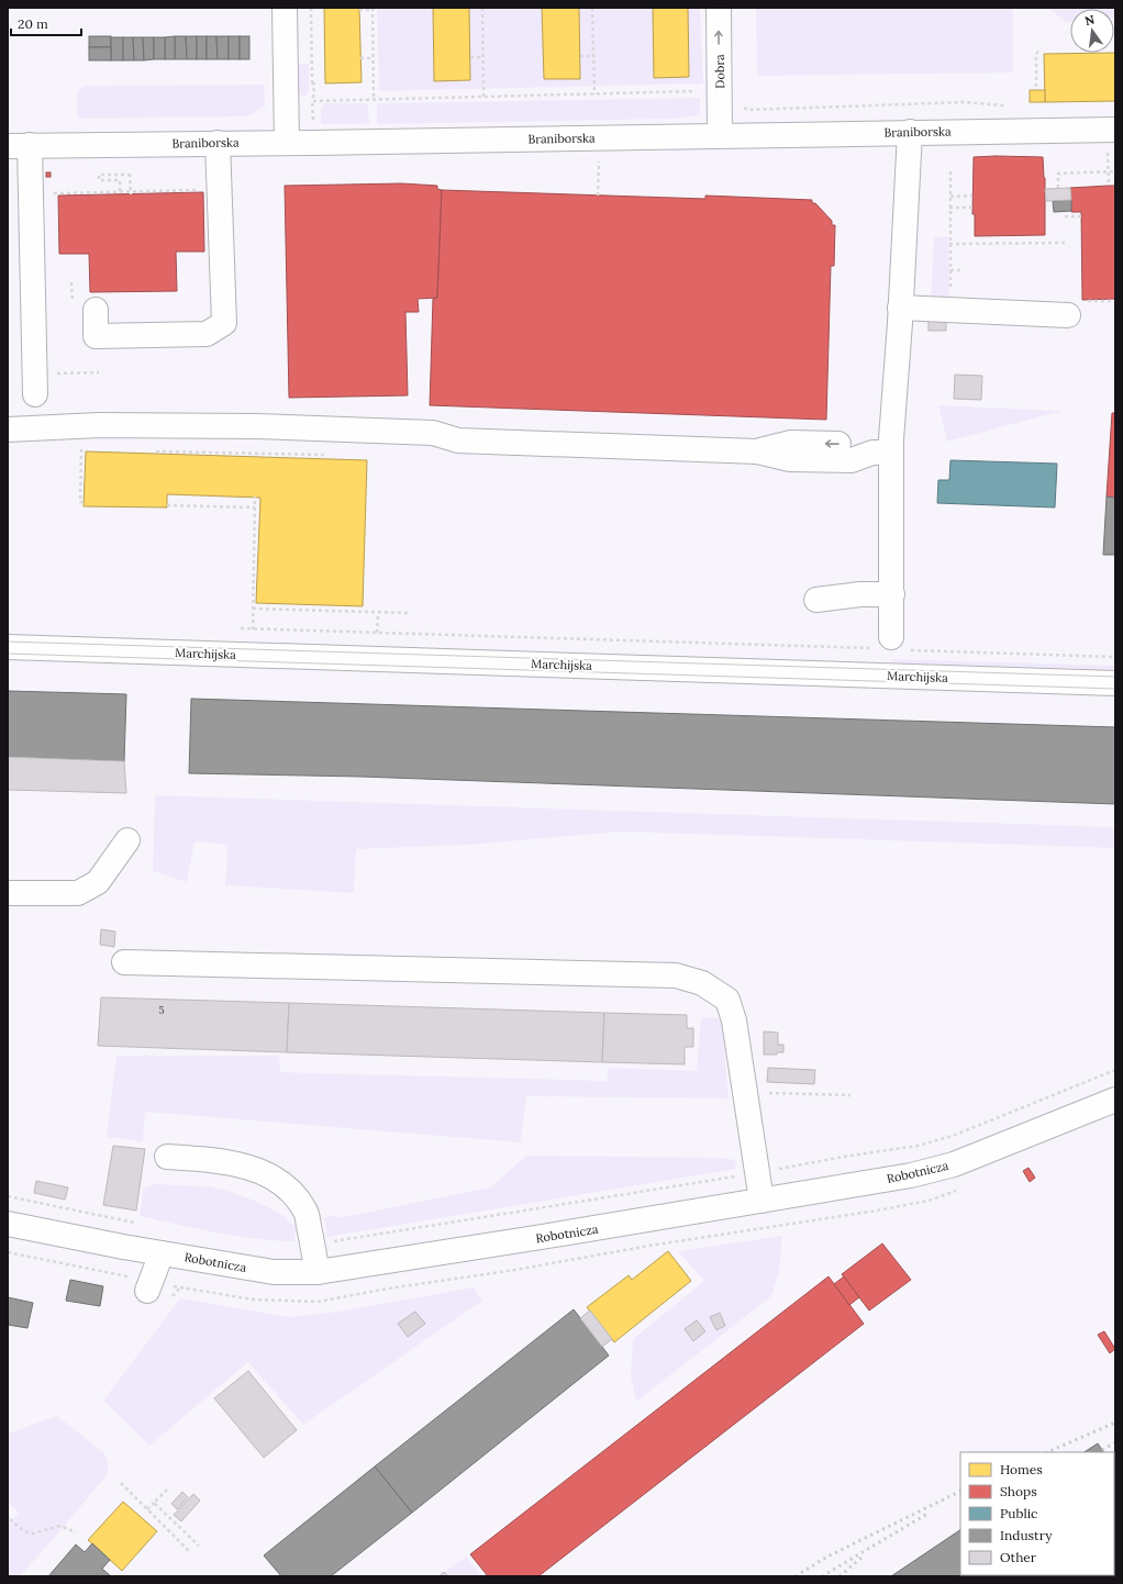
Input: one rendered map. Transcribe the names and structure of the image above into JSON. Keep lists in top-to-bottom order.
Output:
{
  "streets": {
    "street": [
      "Dobra",
      "Braniborska",
      "Marchijska",
      "Robotnicza"
    ]
  },
  "crossings": [
    ["Dobra", "Braniborska"]
  ],
  "one_way": ["Dobra"],
  "house_numbers": ["5"],
  "legend": [
    "Homes",
    "Shops",
    "Public",
    "Industry",
    "Other"
  ],
  "scale_bar": "20 m",
  "north": "top"
}
